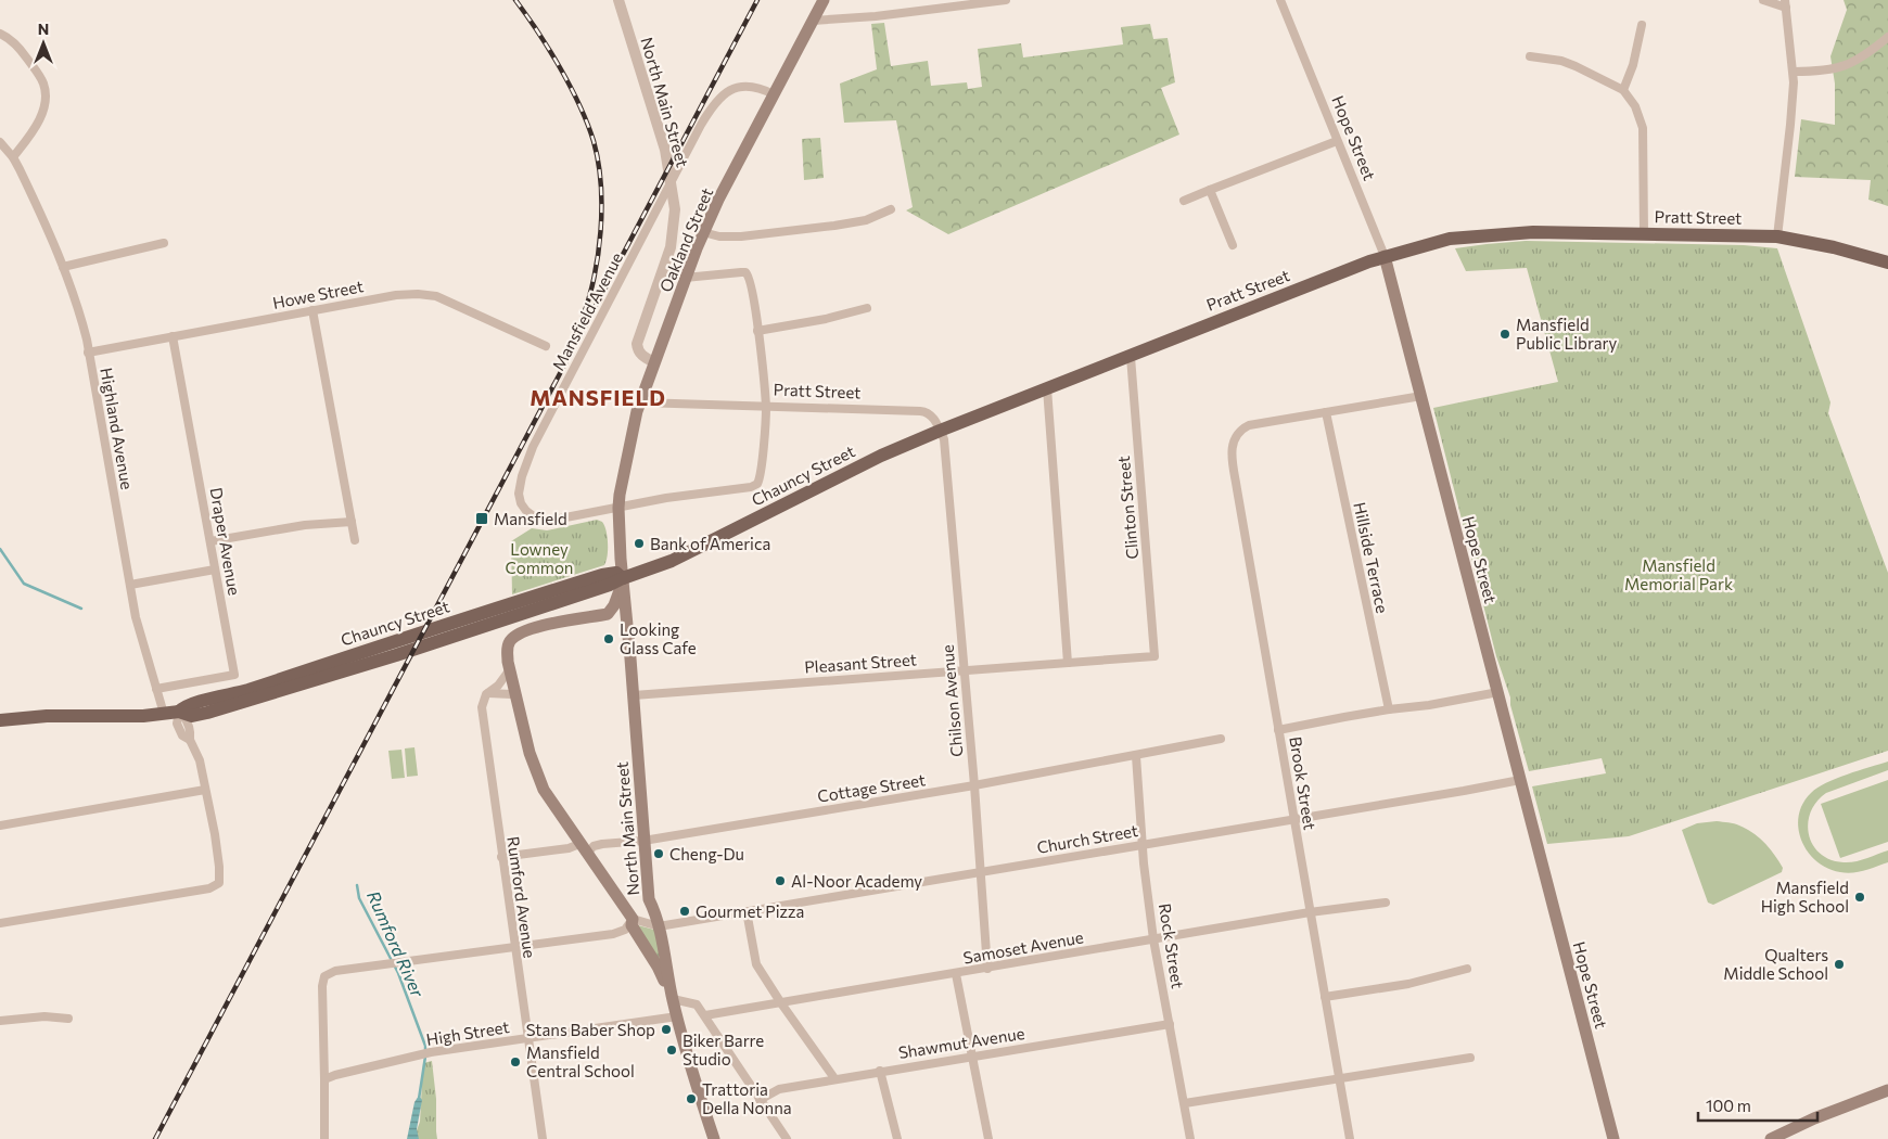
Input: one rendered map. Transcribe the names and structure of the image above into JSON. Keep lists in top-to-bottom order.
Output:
{
  "streets": {
    "main road": [
      "North Main Street",
      "Hope Street",
      "Pratt Street",
      "Oakland Street",
      "Chauncy Street"
    ],
    "street": [
      "Howe Street",
      "Mansfield Avenue",
      "Highland Avenue",
      "Clinton Street",
      "Draper Avenue",
      "Hillside Terrace",
      "Pleasant Street",
      "Chilson Avenue",
      "Brook Street",
      "Cottage Street",
      "Church Street",
      "Rumford Avenue",
      "Rock Street",
      "Samoset Avenue",
      "High Street",
      "Shawmut Avenue"
    ]
  },
  "crossings": [
    ["North Main Street", "Oakland Street"],
    ["North Main Street", "Mansfield Avenue"],
    ["North Main Street", "Chauncy Street"],
    ["North Main Street", "Pleasant Street"],
    ["North Main Street", "Cottage Street"],
    ["North Main Street", "Church Street"],
    ["North Main Street", "High Street"],
    ["Hope Street", "Pratt Street"],
    ["Hope Street", "Church Street"],
    ["Pratt Street", "Oakland Street"],
    ["Pratt Street", "Mansfield Avenue"],
    ["Pratt Street", "Chauncy Street"],
    ["Pratt Street", "Clinton Street"],
    ["Pratt Street", "Chilson Avenue"],
    ["Oakland Street", "Mansfield Avenue"],
    ["Howe Street", "Highland Avenue"],
    ["Howe Street", "Draper Avenue"],
    ["Highland Avenue", "Chauncy Street"],
    ["Highland Avenue", "Draper Avenue"],
    ["Chauncy Street", "Chilson Avenue"],
    ["Clinton Street", "Pleasant Street"],
    ["Hillside Terrace", "Brook Street"],
    ["Pleasant Street", "Chilson Avenue"],
    ["Chilson Avenue", "Cottage Street"],
    ["Chilson Avenue", "Church Street"],
    ["Chilson Avenue", "Samoset Avenue"],
    ["Brook Street", "Church Street"],
    ["Brook Street", "Samoset Avenue"],
    ["Cottage Street", "Rumford Avenue"],
    ["Cottage Street", "Rock Street"],
    ["Church Street", "Rock Street"],
    ["Rumford Avenue", "High Street"],
    ["Rock Street", "Samoset Avenue"],
    ["Rock Street", "Shawmut Avenue"]
  ],
  "districts": ["MANSFIELD"],
  "water": ["Rumford River"],
  "parks": ["Lowney Common", "Mansfield Memorial Park"],
  "places": {
    "other": [
      "Mansfield Public Library",
      "Bank of America",
      "Looking Glass Cafe",
      "Cheng-Du",
      "Al-Noor Academy",
      "Mansfield High School",
      "Gourmet Pizza",
      "Qualters Middle School",
      "Stans Baber Shop",
      "Biker Barre Studio",
      "Mansfield Central School",
      "Trattoria Della Nonna"
    ],
    "transit": ["Mansfield"]
  },
  "scale_bar": "100 m",
  "north": "top"
}
